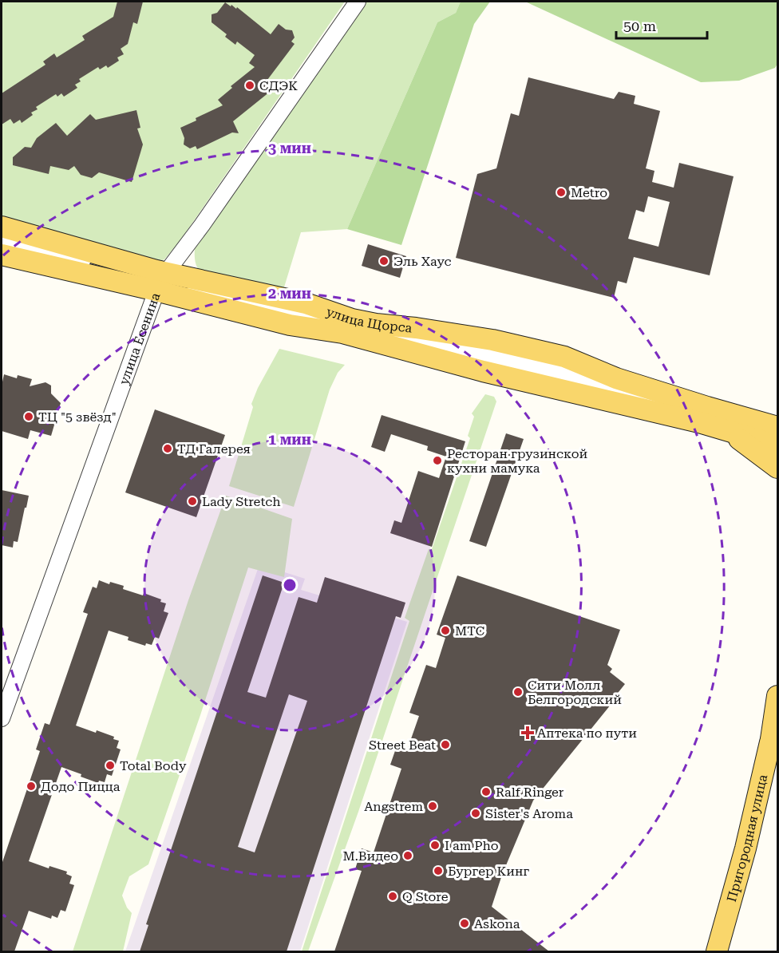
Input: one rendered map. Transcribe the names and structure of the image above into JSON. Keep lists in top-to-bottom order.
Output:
{
  "streets": {
    "main road": ["улица Щорса", "Пригородная улица"],
    "street": ["улица Есенина"]
  },
  "crossings": [
    ["улица Щорса", "улица Есенина"]
  ],
  "places": {
    "other": [
      "СДЭК",
      "Metro",
      "Эль Хаус",
      "ТЦ \"5 звёзд\"",
      "ТД Галерея",
      "Ресторан грузинской кухни мамука",
      "Lady Stretch",
      "МТС",
      "Сити Молл Белгородский",
      "Street Beat",
      "Total Body",
      "Додо Пицца",
      "Ralf Ringer",
      "Angstrem",
      "Sister's Aroma",
      "I am Pho",
      "М.Видео",
      "Бургер Кинг",
      "Q Store",
      "Askona"
    ],
    "health": ["Аптека по пути"]
  },
  "scale_bar": "50 m",
  "rings": ["3 мин", "2 мин", "1 мин"]
}
